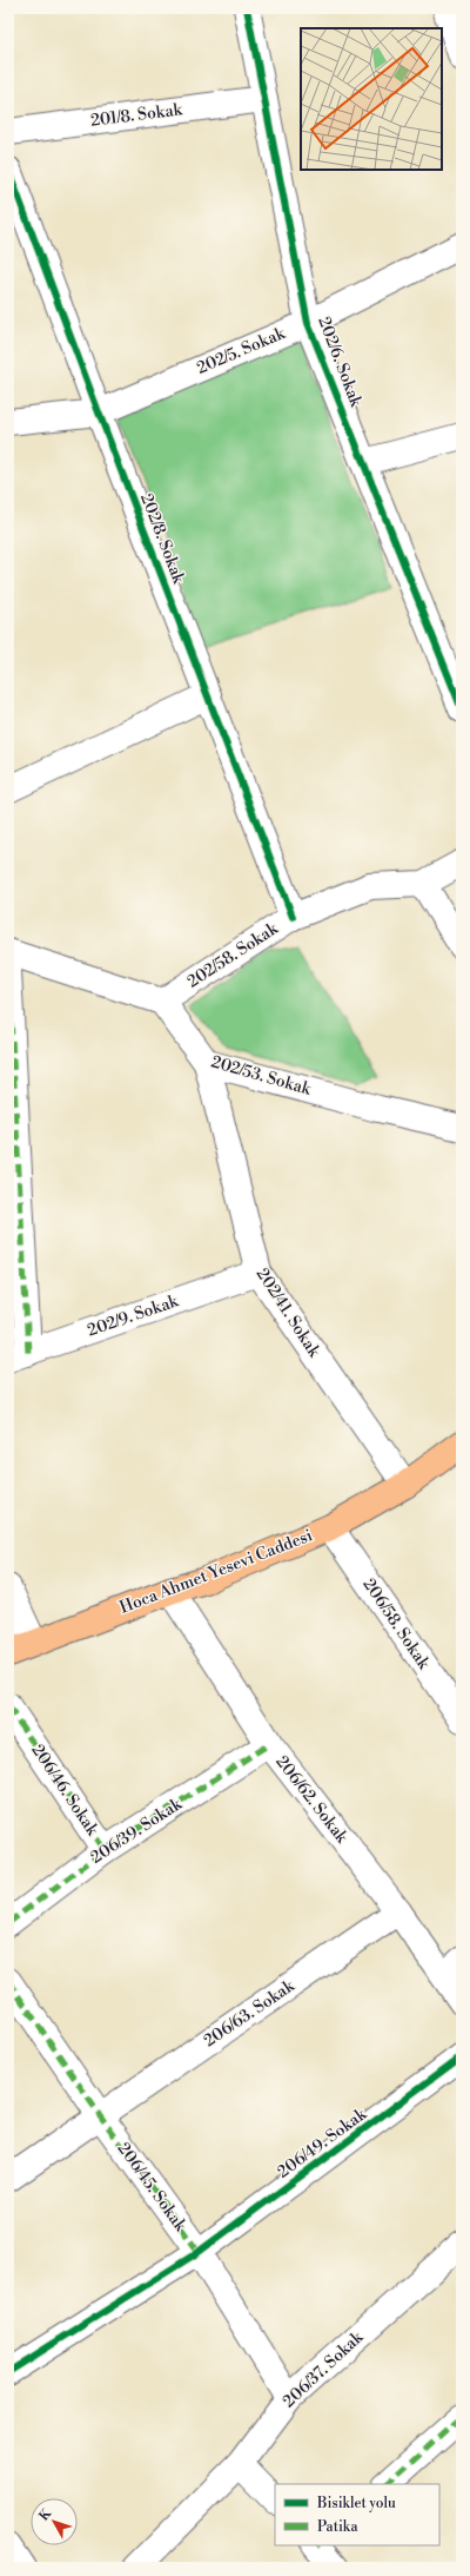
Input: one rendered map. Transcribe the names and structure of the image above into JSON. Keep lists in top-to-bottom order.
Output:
{
  "streets": {
    "main road": ["Hoca Ahmet Yesevi Caddesi"],
    "street": [
      "201/8. Sokak",
      "202/5. Sokak",
      "202/6. Sokak",
      "202/8. Sokak",
      "202/58. Sokak",
      "202/53. Sokak",
      "202/41. Sokak",
      "202/9. Sokak",
      "206/58. Sokak",
      "206/46. Sokak",
      "206/62. Sokak",
      "206/39. Sokak",
      "206/63. Sokak",
      "206/49. Sokak",
      "206/45. Sokak",
      "206/37. Sokak"
    ]
  },
  "crossings": [
    ["201/8. Sokak", "202/6. Sokak"],
    ["202/5. Sokak", "202/6. Sokak"],
    ["202/5. Sokak", "202/8. Sokak"],
    ["202/8. Sokak", "202/58. Sokak"],
    ["202/58. Sokak", "202/53. Sokak"],
    ["202/53. Sokak", "202/41. Sokak"],
    ["202/41. Sokak", "202/9. Sokak"],
    ["202/41. Sokak", "Hoca Ahmet Yesevi Caddesi"],
    ["Hoca Ahmet Yesevi Caddesi", "206/58. Sokak"],
    ["Hoca Ahmet Yesevi Caddesi", "206/62. Sokak"],
    ["206/46. Sokak", "206/39. Sokak"],
    ["206/62. Sokak", "206/39. Sokak"],
    ["206/62. Sokak", "206/63. Sokak"],
    ["206/63. Sokak", "206/45. Sokak"],
    ["206/49. Sokak", "206/45. Sokak"],
    ["206/45. Sokak", "206/37. Sokak"]
  ],
  "legend": ["Bisiklet yolu", "Patika"],
  "north": "top left"
}
